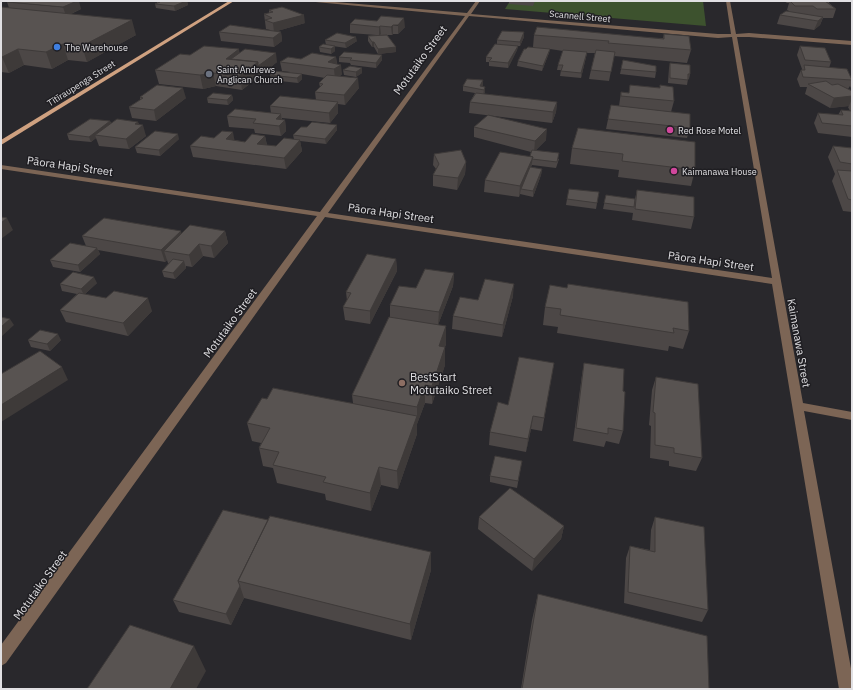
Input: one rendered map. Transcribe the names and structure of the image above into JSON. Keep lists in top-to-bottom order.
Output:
{
  "streets": {
    "main road": ["Tītīraupenga Street"],
    "street": [
      "Scannell Street",
      "Motutaiko Street",
      "Pāora Hapi Street",
      "Kaimanawa Street"
    ]
  },
  "crossings": [
    ["Scannell Street", "Motutaiko Street"],
    ["Scannell Street", "Kaimanawa Street"],
    ["Motutaiko Street", "Pāora Hapi Street"],
    ["Pāora Hapi Street", "Kaimanawa Street"]
  ],
  "places": [
    "The Warehouse",
    "Saint Andrews Anglican Church",
    "Red Rose Motel",
    "Kaimanawa House",
    "BestStart Motutaiko Street"
  ]
}
